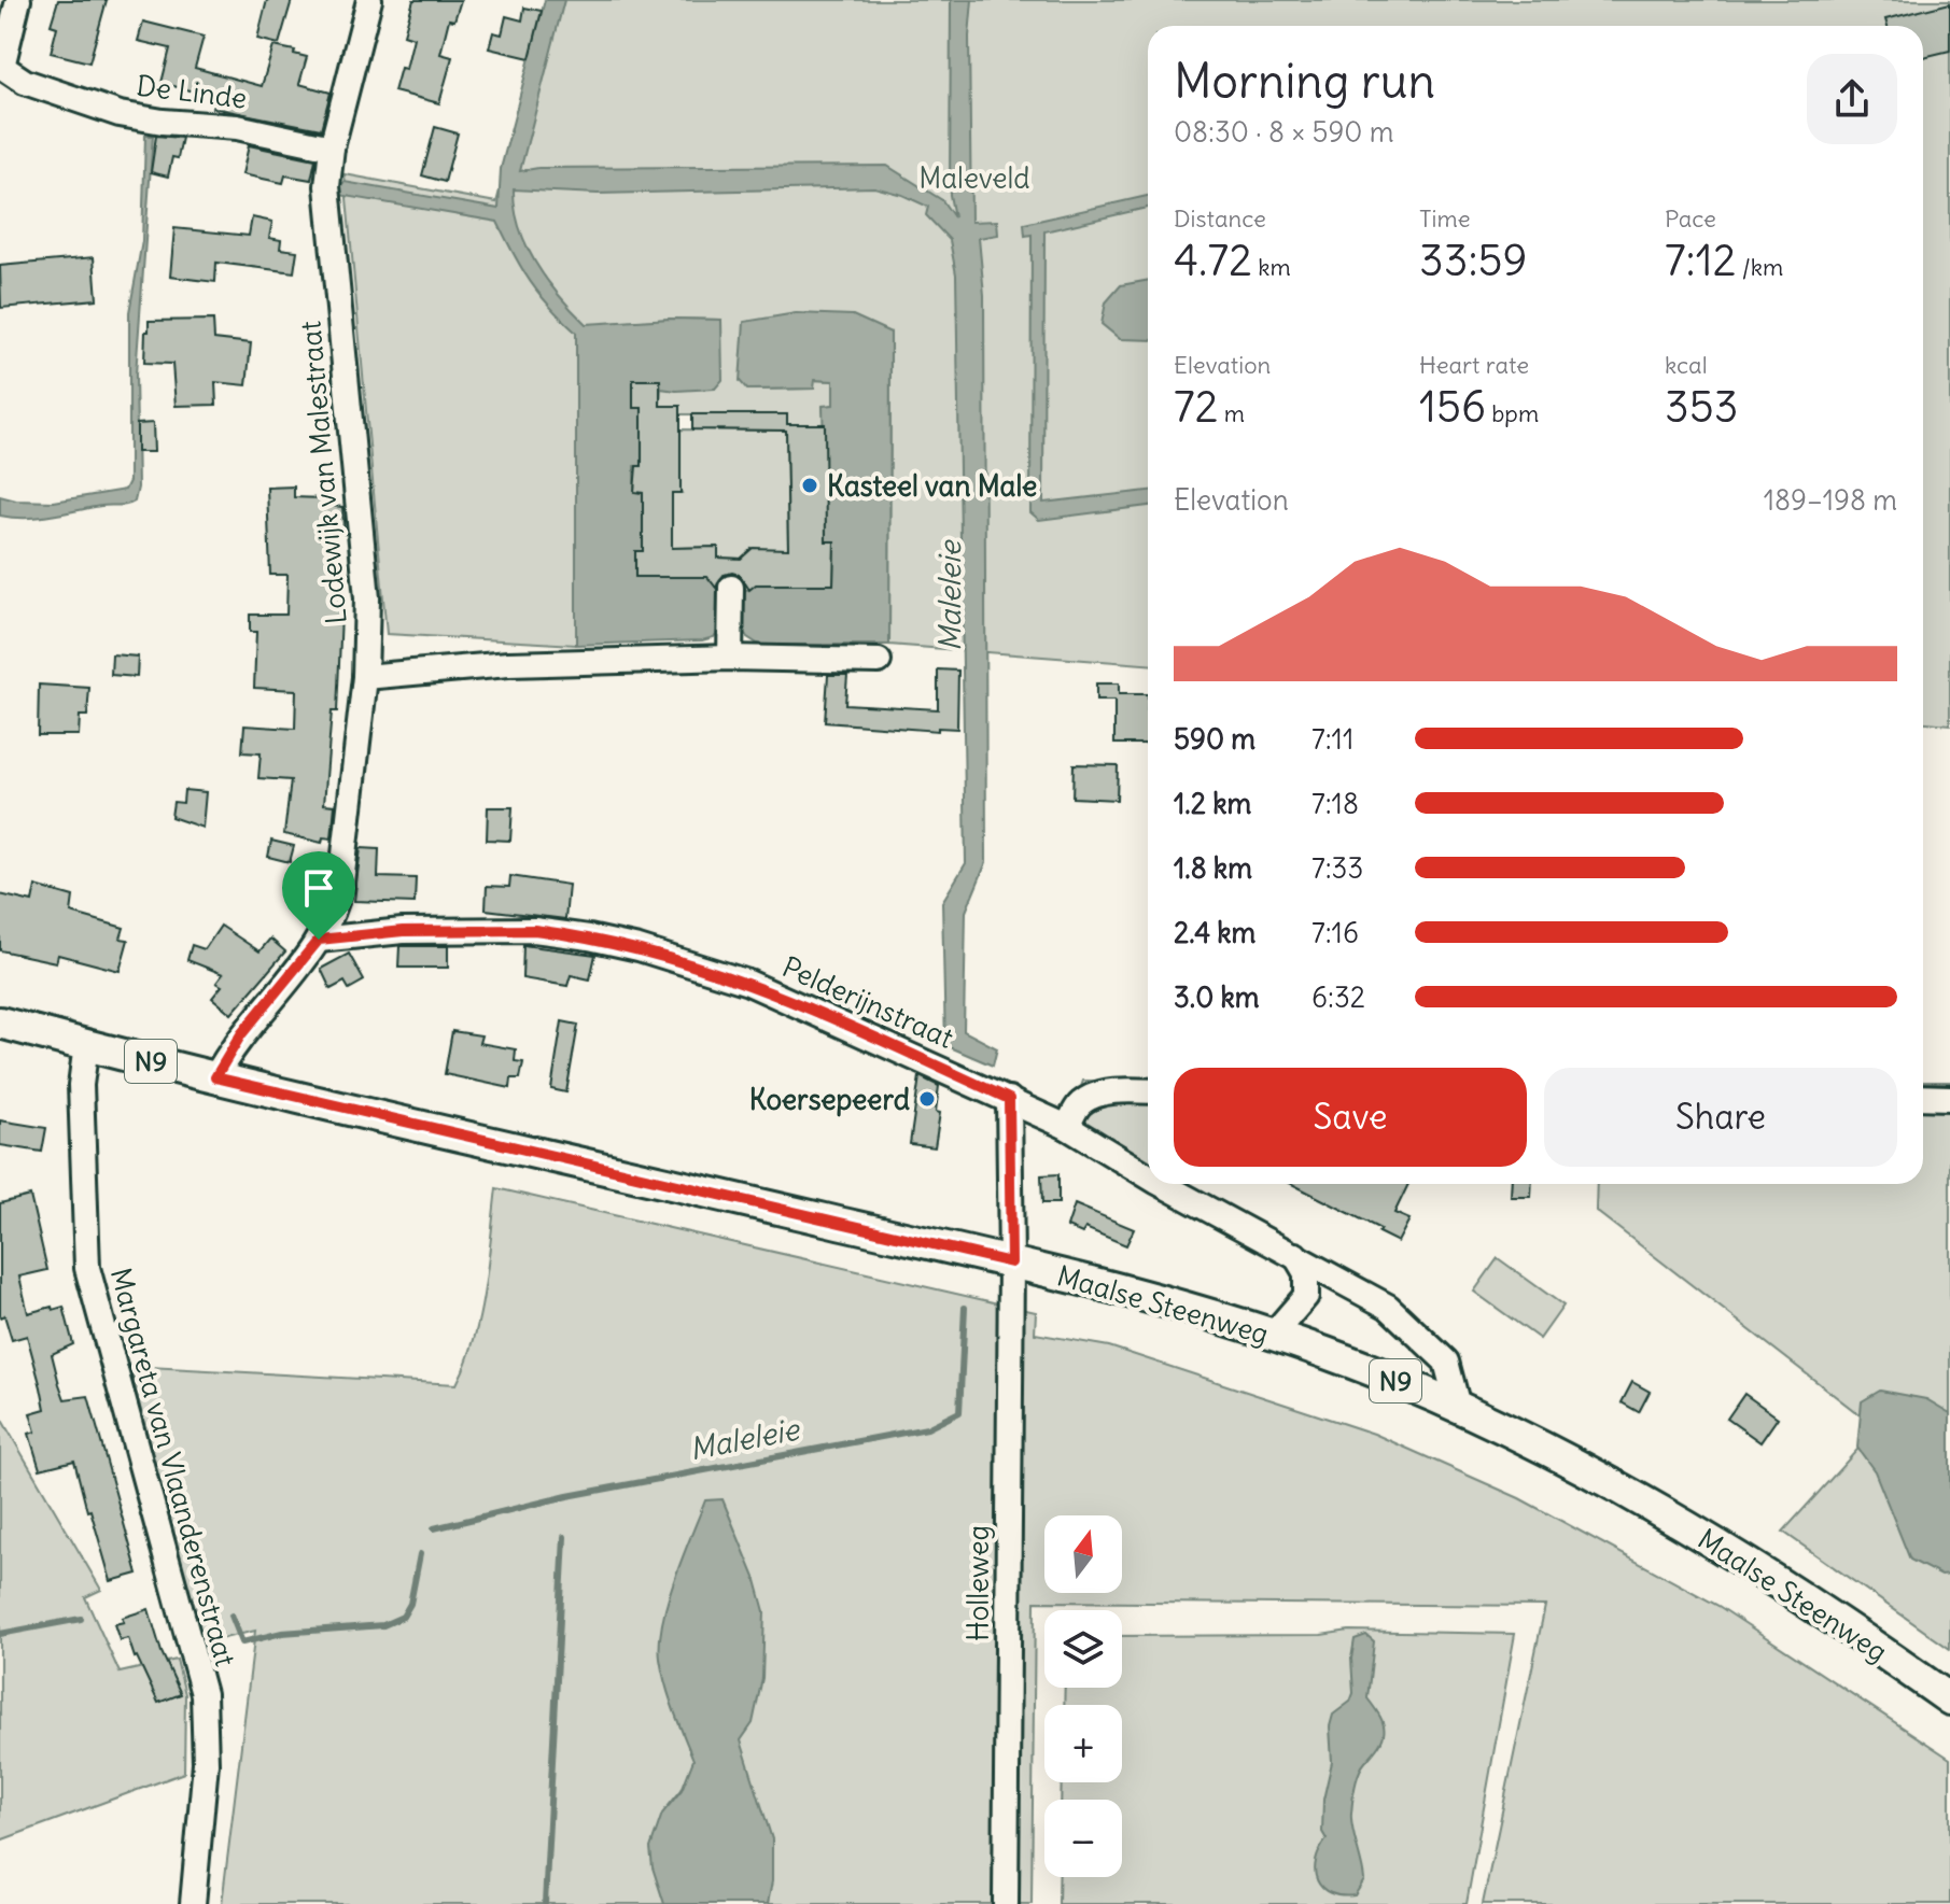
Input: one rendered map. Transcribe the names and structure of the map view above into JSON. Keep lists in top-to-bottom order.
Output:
{
  "streets": {
    "main road": ["N9", "Maalse Steenweg"],
    "street": [
      "De Linde",
      "Lodewijk van Malestraat",
      "Pelderijnstraat",
      "Margareta van Vlaanderenstraat",
      "Holleweg"
    ]
  },
  "crossings": [
    ["De Linde", "Lodewijk van Malestraat"],
    ["Lodewijk van Malestraat", "Pelderijnstraat"],
    ["Pelderijnstraat", "Maalse Steenweg"],
    ["Pelderijnstraat", "Holleweg"],
    ["Maalse Steenweg", "Margareta van Vlaanderenstraat"],
    ["Maalse Steenweg", "Holleweg"]
  ],
  "water": ["Maleleie"],
  "parks": ["Maleveld"],
  "places": ["Kasteel van Male", "Koersepeerd"],
  "north": "top",
  "page": {
    "heading": ["Morning run", "08:30 · 8 × 590 m"],
    "stats": [
      ["Distance", "4.72 km"],
      ["Time", "33:59"],
      ["Pace", "7:12 /km"],
      ["Elevation", "72 m"],
      ["Heart rate", "156 bpm"],
      ["kcal", "353"]
    ],
    "chart": ["Elevation", "189–198 m"],
    "list": [
      {
        "name": "590 m",
        "note": "7:11"
      },
      {
        "name": "1.2 km",
        "note": "7:18"
      },
      {
        "name": "1.8 km",
        "note": "7:33"
      },
      {
        "name": "2.4 km",
        "note": "7:16"
      },
      {
        "name": "3.0 km",
        "note": "6:32"
      }
    ],
    "buttons": ["Save", "Share"],
    "map_buttons": ["+", "−"]
  }
}
